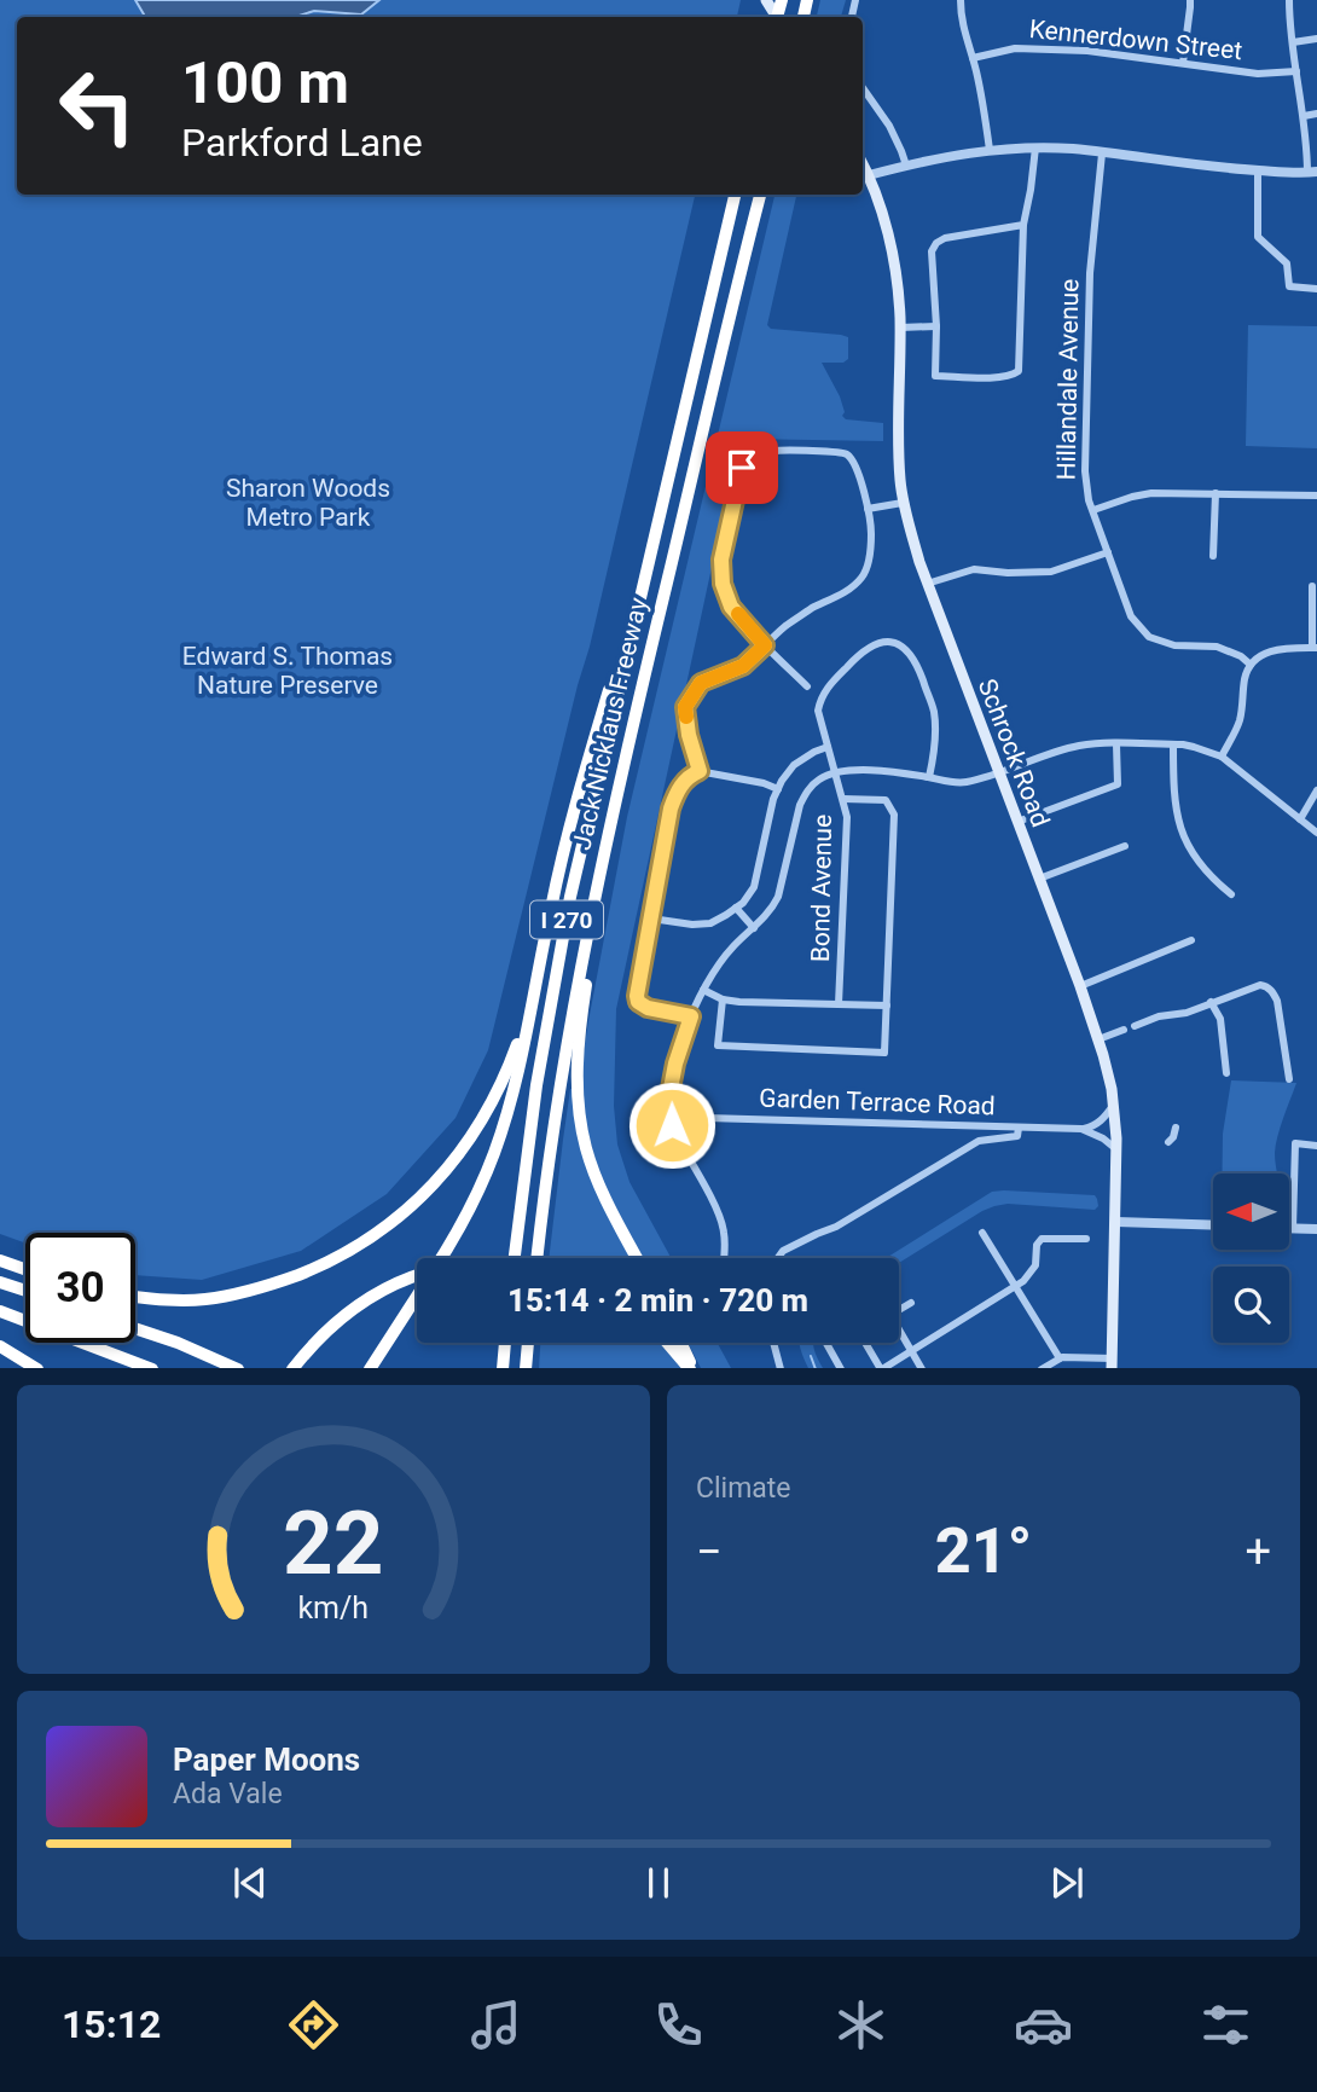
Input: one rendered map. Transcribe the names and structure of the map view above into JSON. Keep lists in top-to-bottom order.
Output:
{
  "streets": {
    "highway": ["Jack Nicklaus Freeway", "I 270"],
    "main road": ["Schrock Road"],
    "street": [
      "Kennerdown Street",
      "Hillandale Avenue",
      "Bond Avenue",
      "Garden Terrace Road"
    ]
  },
  "crossings": [
    ["Schrock Road", "Garden Terrace Road"]
  ],
  "parks": ["Sharon Woods Metro Park", "Edward S. Thomas Nature Preserve"],
  "north": "left",
  "page": {
    "turn": ["100 m", "Parkford Lane"],
    "limit": "30",
    "trip": "15:14 · 2 min · 720 m",
    "tile": "Climate",
    "heat": ["−", "21°", "+"],
    "song": ["Paper Moons", "Ada Vale"],
    "tabs": "15:12",
    "gauge": ["22", "km/h"]
  }
}
